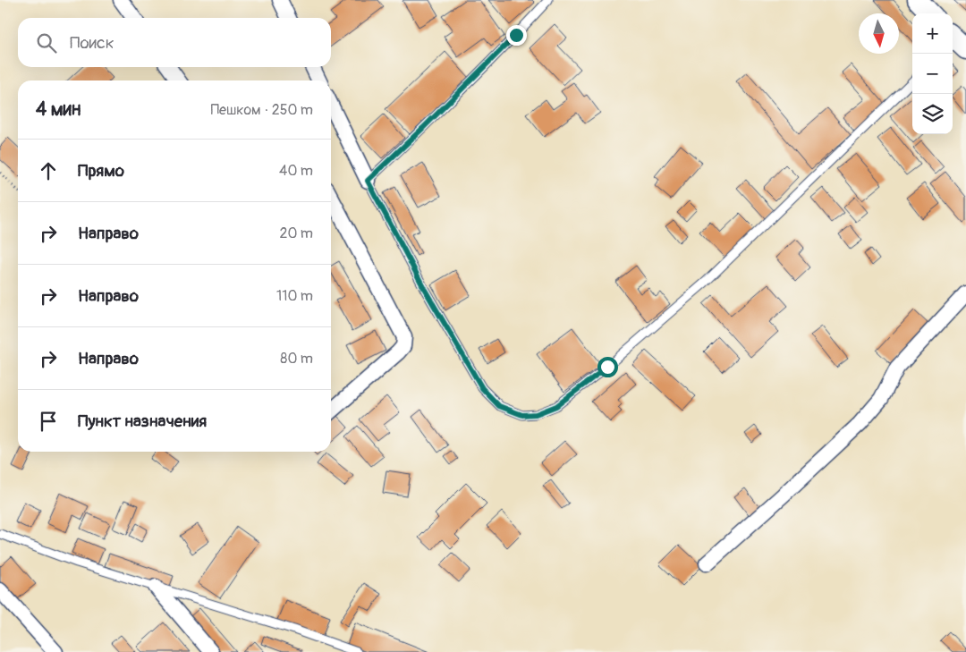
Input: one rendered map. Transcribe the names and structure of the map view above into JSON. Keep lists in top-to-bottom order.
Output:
{
  "north": "bottom",
  "page": {
    "map_buttons": ["+", "−"],
    "search": "Поиск",
    "heading": ["4 мин", "Пешком · 250 m"],
    "list": [
      ["Прямо", "40 m"],
      ["Направо", "20 m"],
      ["Направо", "110 m"],
      ["Направо", "80 m"],
      "Пункт назначения"
    ]
  }
}
